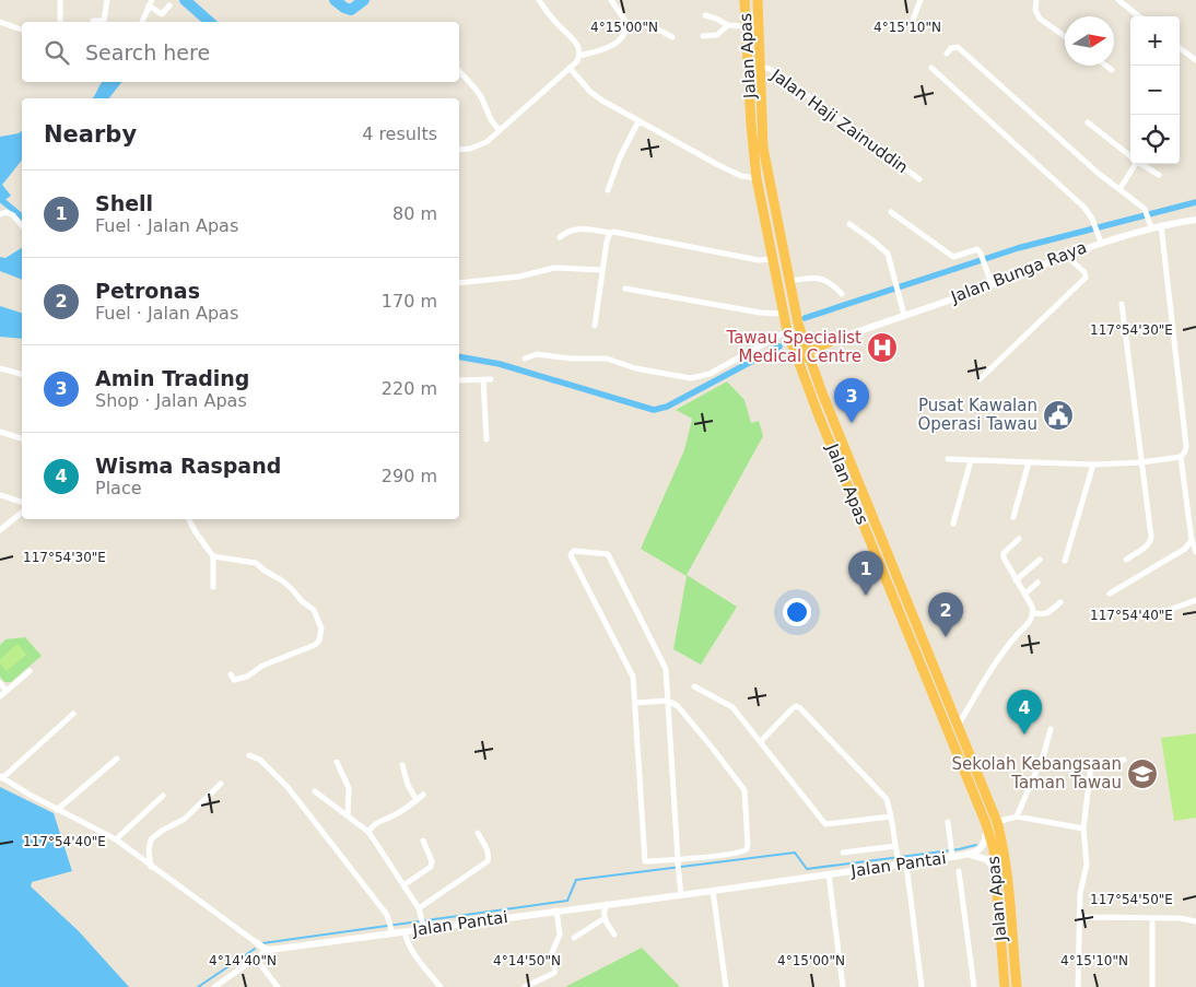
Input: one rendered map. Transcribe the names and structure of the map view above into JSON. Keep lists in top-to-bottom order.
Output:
{
  "streets": {
    "highway": ["Jalan Apas"],
    "street": ["Jalan Haji Zainuddin", "Jalan Bunga Raya", "Jalan Pantai"]
  },
  "crossings": [
    ["Jalan Apas", "Jalan Haji Zainuddin"]
  ],
  "places": {
    "hospital": ["Tawau Specialist Medical Centre"],
    "public building": ["Pusat Kawalan Operasi Tawau"],
    "school or university": ["Sekolah Kebangsaan Taman Tawau"]
  },
  "north": "right",
  "page": {
    "map_buttons": ["+", "−"],
    "search": "Search here",
    "heading": ["Nearby", "4 results"],
    "list": [
      {
        "mark": "1",
        "name": "Shell",
        "note": "Fuel · Jalan Apas",
        "value": "80 m"
      },
      {
        "mark": "2",
        "name": "Petronas",
        "note": "Fuel · Jalan Apas",
        "value": "170 m"
      },
      {
        "mark": "3",
        "name": "Amin Trading",
        "note": "Shop · Jalan Apas",
        "value": "220 m"
      },
      {
        "mark": "4",
        "name": "Wisma Raspand",
        "note": "Place",
        "value": "290 m"
      }
    ],
    "pins": [
      "3",
      "1",
      "2",
      "4"
    ]
  },
  "coordinates": [
    "4°15'00\"N",
    "4°15'10\"N",
    "117°54'30\"E",
    "117°54'40\"E",
    "117°54'50\"E",
    "4°14'40\"N",
    "4°14'50\"N"
  ]
}
